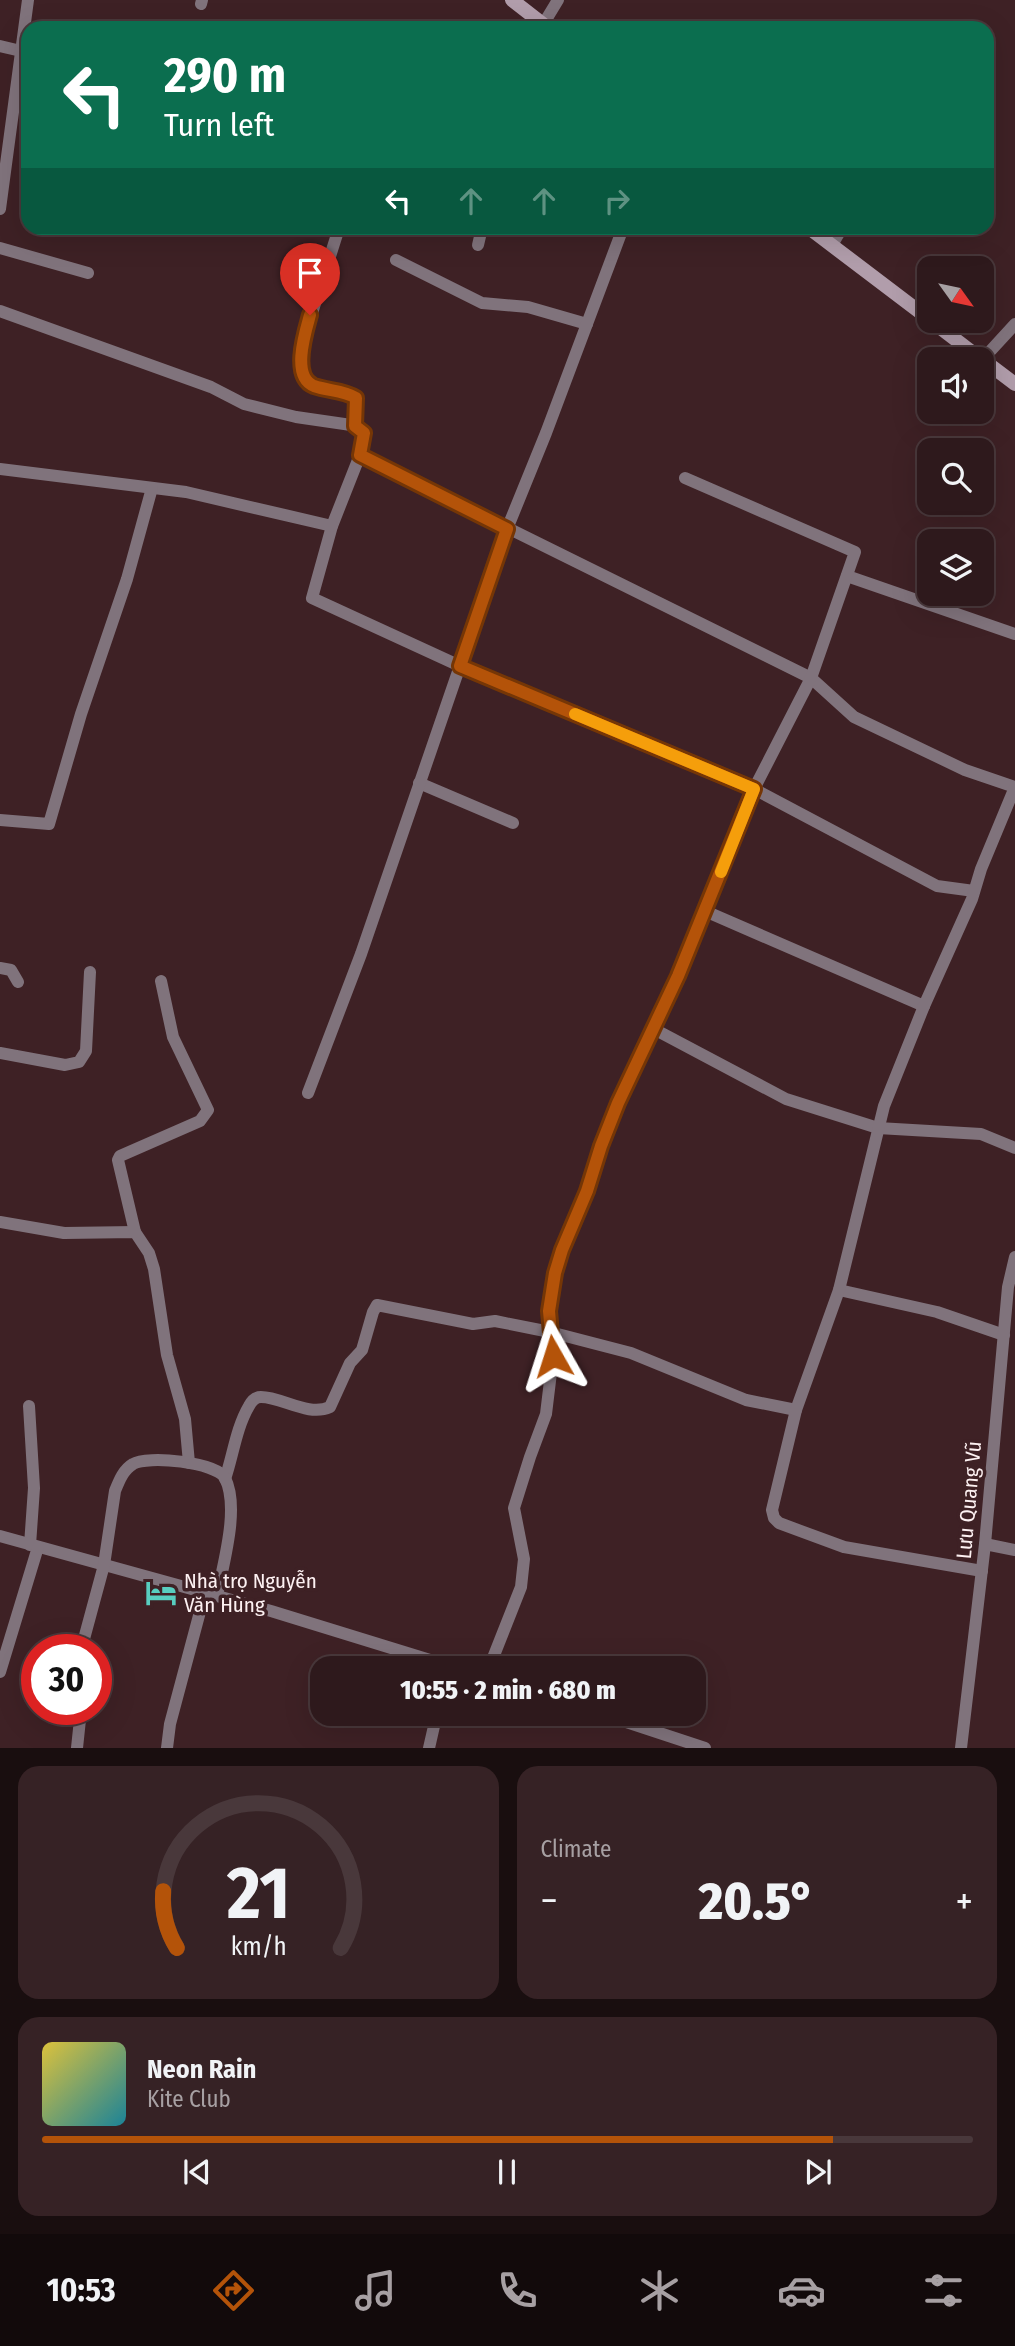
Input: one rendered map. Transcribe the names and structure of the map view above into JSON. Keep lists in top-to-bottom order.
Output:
{
  "streets": {
    "street": ["Lưu Quang Vũ"]
  },
  "places": {
    "hotel": ["Nhà trọ Nguyễn Văn Hùng"]
  },
  "north": "bottom right",
  "page": {
    "turn": ["290 m", "Turn left"],
    "limit": "30",
    "trip": "10:55 · 2 min · 680 m",
    "tile": "Climate",
    "heat": ["−", "20.5°", "+"],
    "song": ["Neon Rain", "Kite Club"],
    "tabs": "10:53",
    "gauge": ["21", "km/h"]
  }
}
